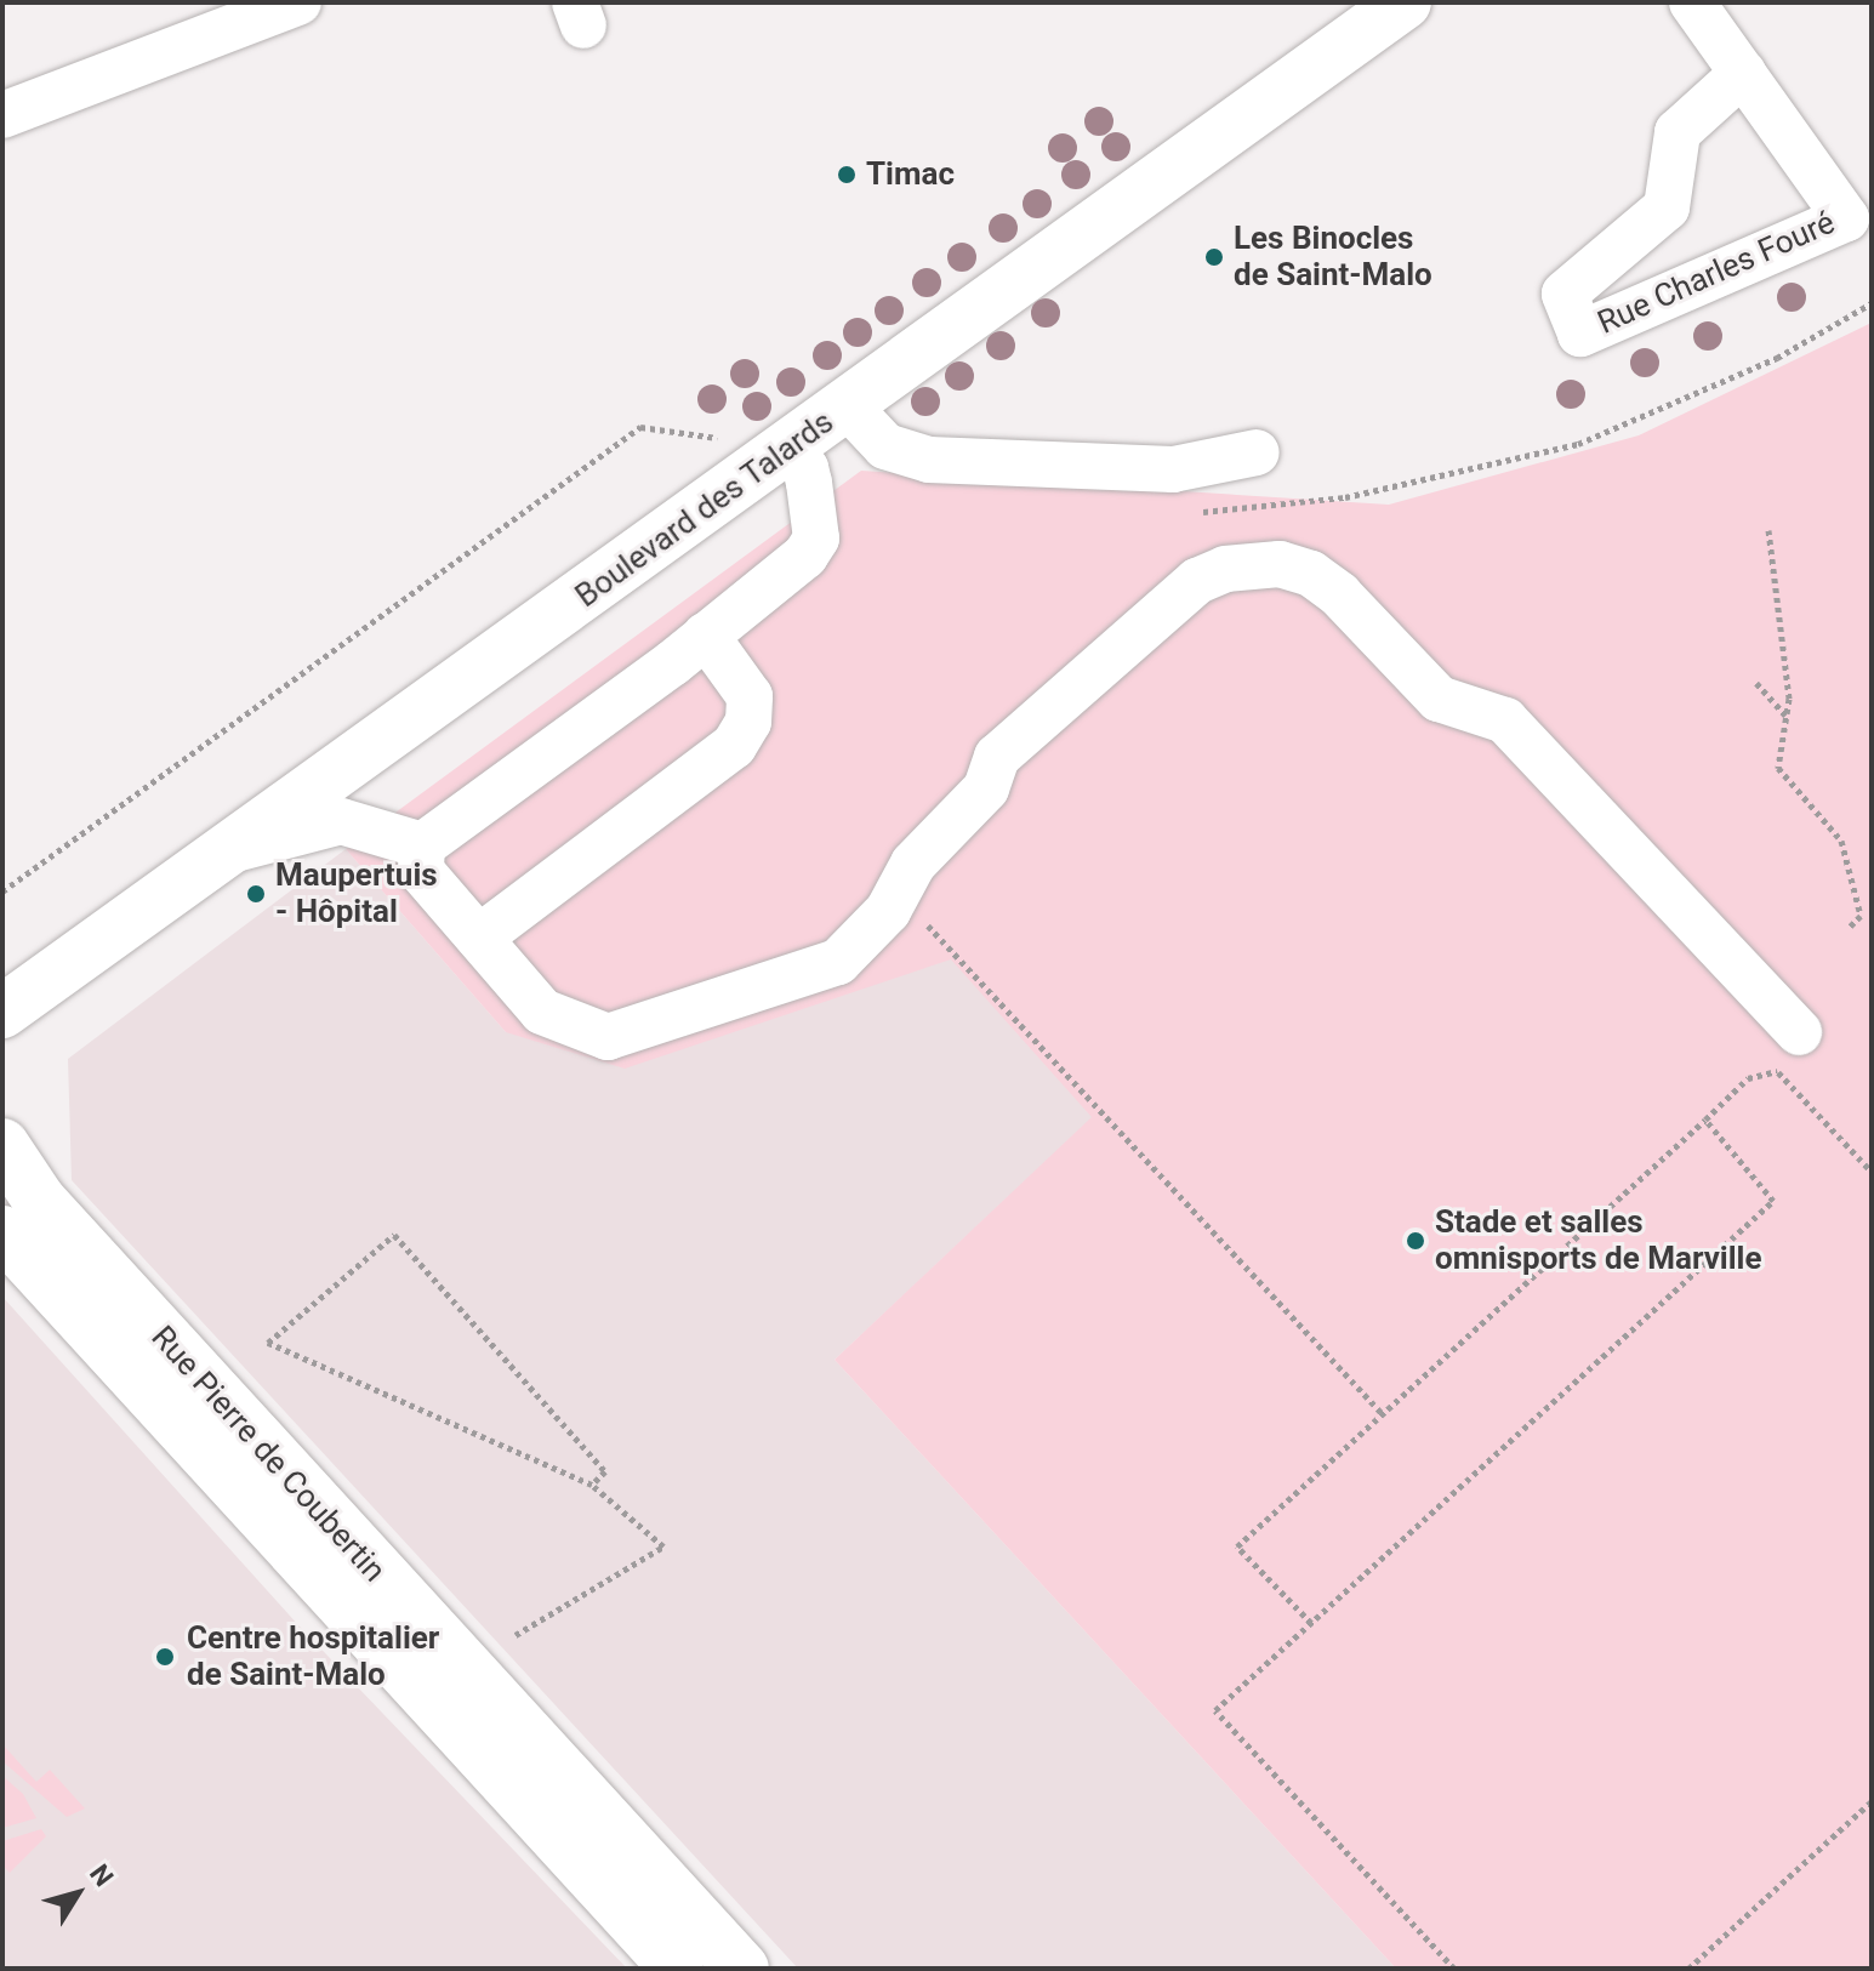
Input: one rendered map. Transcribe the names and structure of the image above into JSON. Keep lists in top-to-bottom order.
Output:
{
  "streets": {
    "main road": ["Boulevard des Talards", "Rue Pierre de Coubertin"],
    "street": ["Rue Charles Fouré"]
  },
  "places": [
    "Timac",
    "Les Binocles de Saint-Malo",
    "Maupertuis - Hôpital",
    "Stade et salles omnisports de Marville",
    "Centre hospitalier de Saint-Malo"
  ],
  "north": "top right"
}
